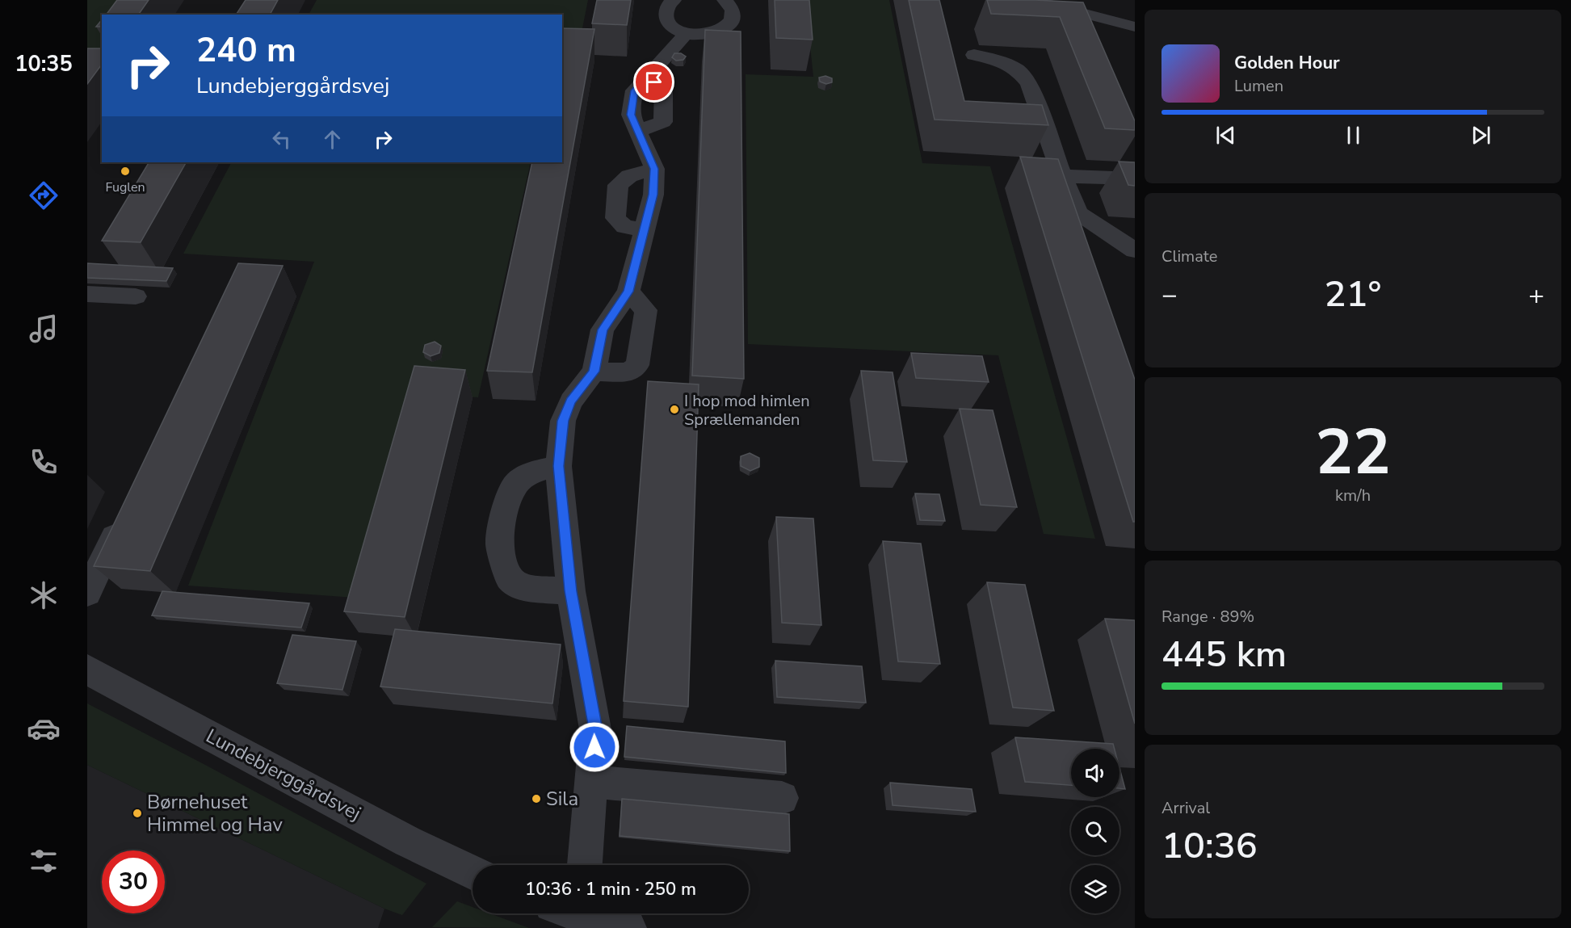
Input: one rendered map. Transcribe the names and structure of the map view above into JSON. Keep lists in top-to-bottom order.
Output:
{
  "streets": {
    "street": ["Lundebjerggårdsvej"]
  },
  "places": [
    "Fuglen",
    "I hop mod himlen Sprællemanden",
    "Sila",
    "Børnehuset Himmel og Hav"
  ],
  "page": {
    "tabs": "10:35",
    "turn": ["240 m", "Lundebjerggårdsvej"],
    "song": ["Golden Hour", "Lumen"],
    "tile": [
      "Climate",
      ["22", "km/h"],
      ["Range · 89%", "445 km"],
      ["Arrival", "10:36"]
    ],
    "heat": ["−", "21°", "+"],
    "limit": "30",
    "trip": "10:36 · 1 min · 250 m"
  }
}
